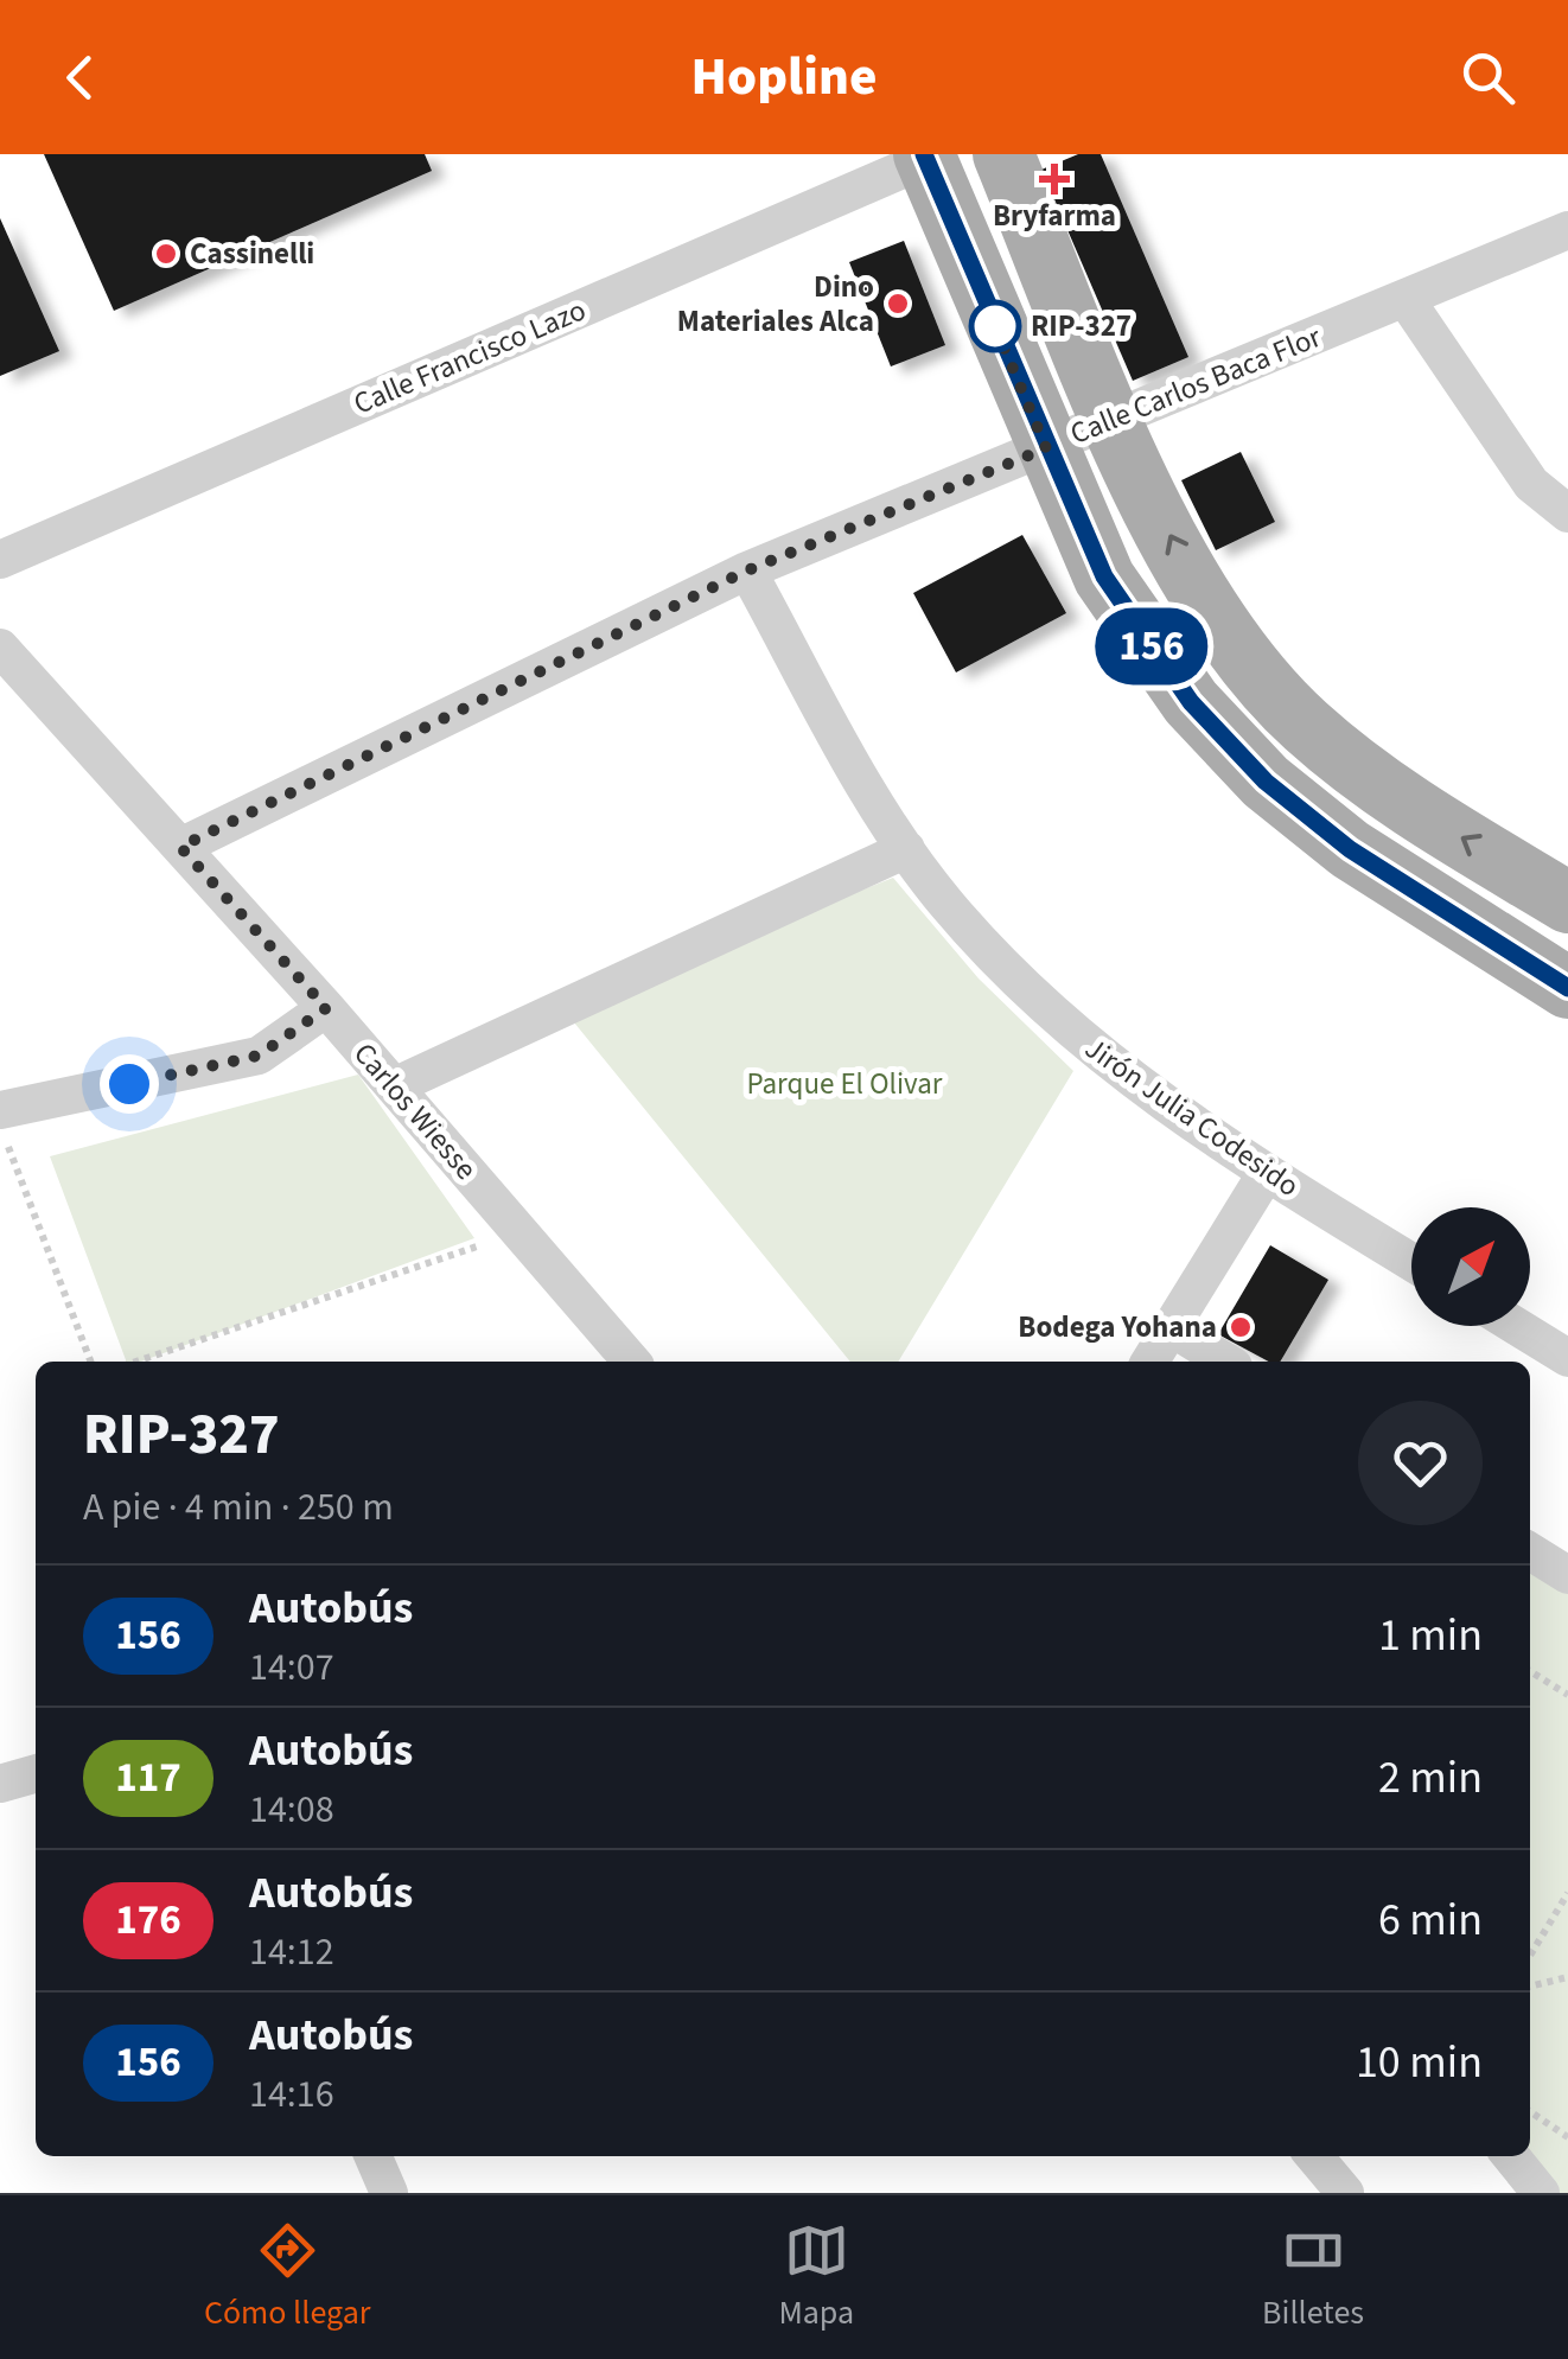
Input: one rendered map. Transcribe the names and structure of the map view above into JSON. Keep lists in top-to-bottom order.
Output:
{
  "streets": {
    "street": [
      "Calle Francisco Lazo",
      "Calle Carlos Baca Flor",
      "Carlos Wiesse",
      "Jirón Julia Codesido"
    ]
  },
  "crossings": [
    ["Calle Carlos Baca Flor", "Carlos Wiesse"],
    ["Calle Carlos Baca Flor", "Jirón Julia Codesido"]
  ],
  "parks": ["Parque El Olivar"],
  "places": {
    "health": ["Bryfarma"],
    "other": [
      "Cassinelli",
      "Dino Materiales Alca",
      "RIP-327",
      "Bodega Yohana"
    ]
  },
  "lines": ["bus line 156"],
  "north": "top right",
  "page": {
    "header": "Hopline",
    "on_map": "156",
    "heading": ["RIP-327", "A pie · 4 min · 250 m"],
    "list": [
      {
        "mark": "156",
        "name": "Autobús",
        "note": "14:07",
        "value": "1 min"
      },
      {
        "mark": "117",
        "name": "Autobús",
        "note": "14:08",
        "value": "2 min"
      },
      {
        "mark": "176",
        "name": "Autobús",
        "note": "14:12",
        "value": "6 min"
      },
      {
        "mark": "156",
        "name": "Autobús",
        "note": "14:16",
        "value": "10 min"
      }
    ],
    "tabs": ["Cómo llegar", "Mapa", "Billetes"]
  }
}
